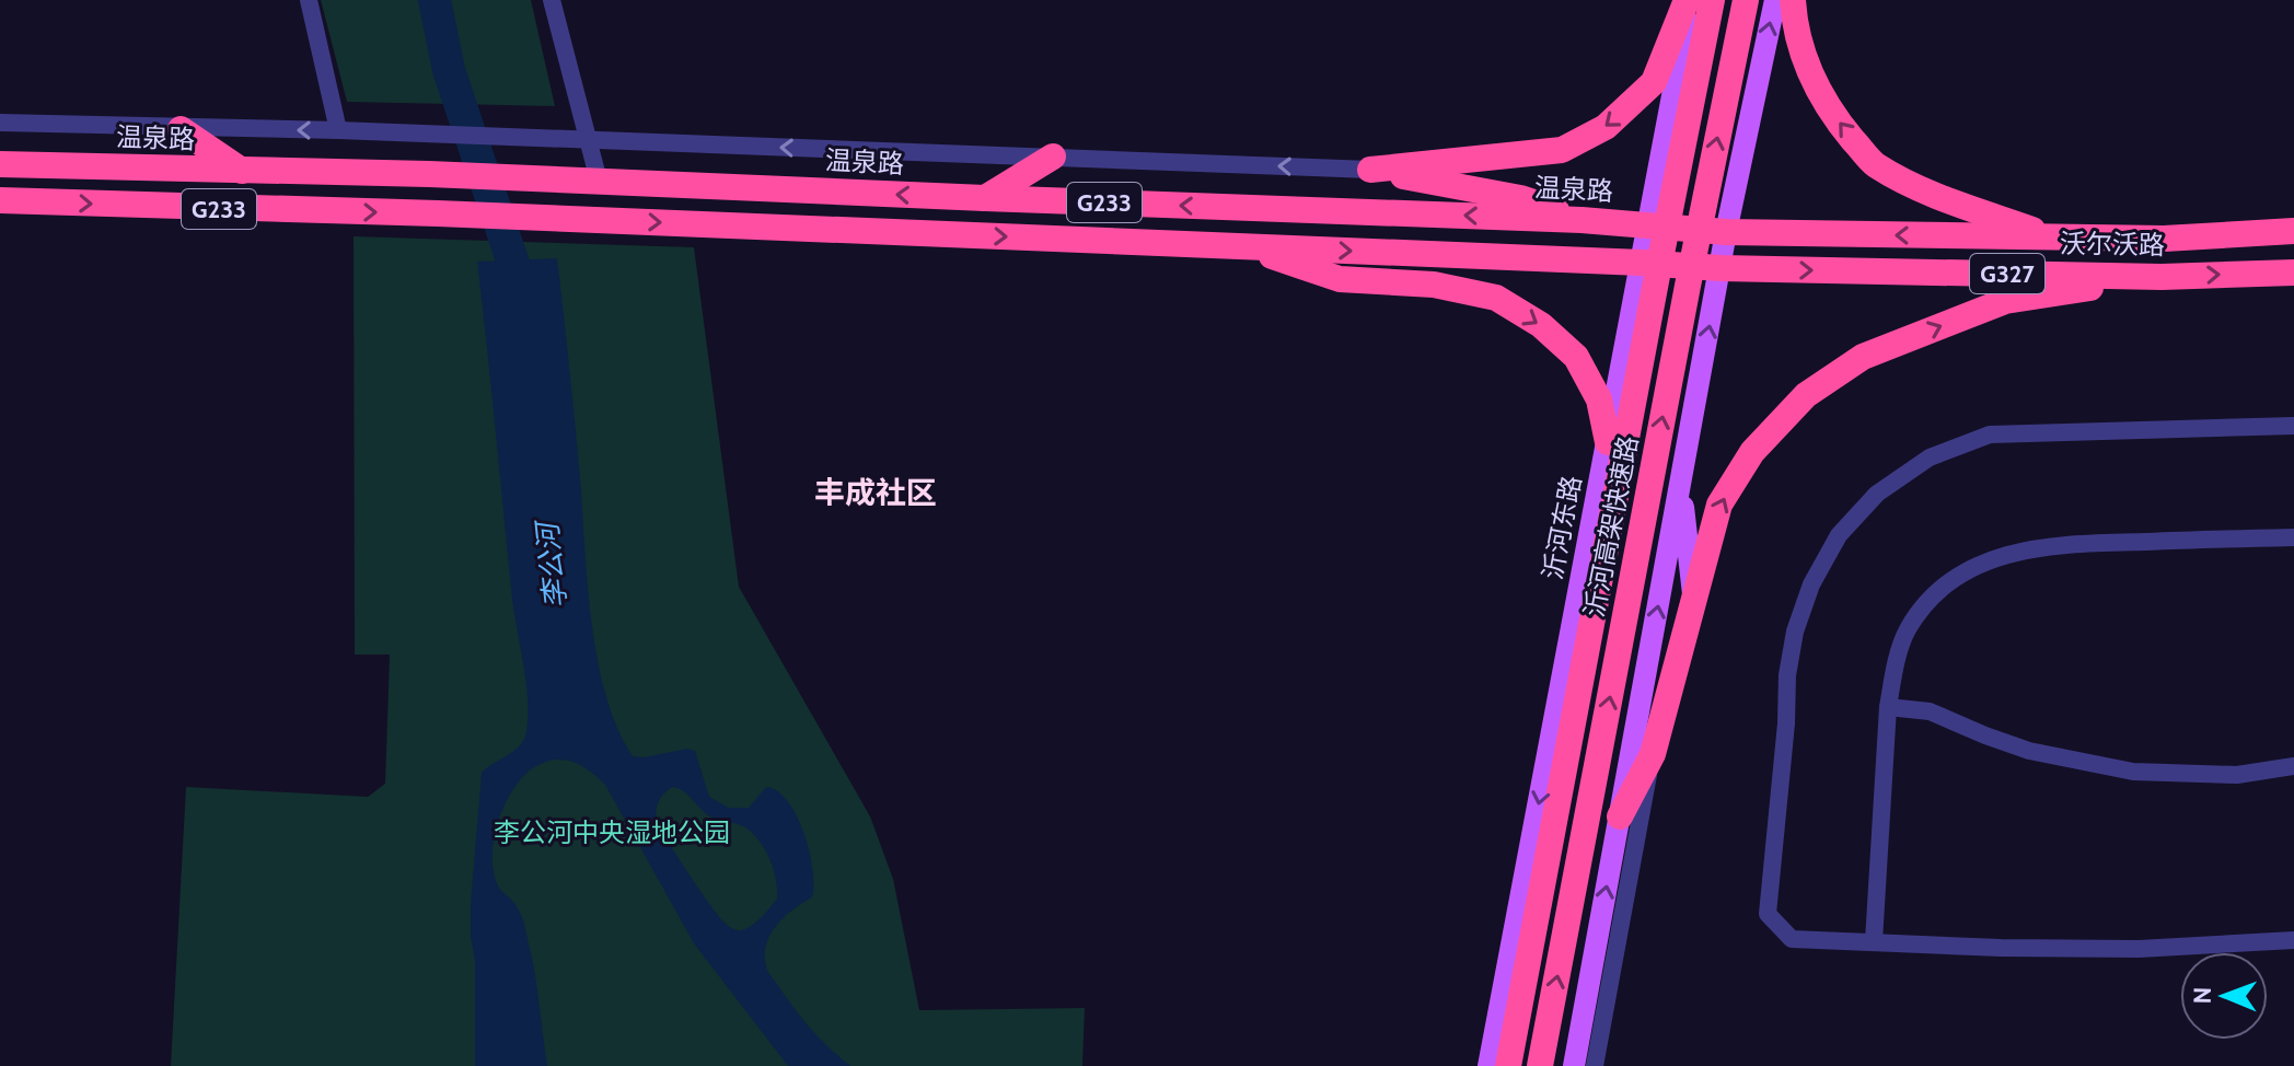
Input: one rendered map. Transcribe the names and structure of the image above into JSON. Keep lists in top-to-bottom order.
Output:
{
  "streets": {
    "highway": [
      "温泉路",
      "G233",
      "沃尔沃路",
      "G327",
      "沂河高架快速路"
    ],
    "main road": ["沂河东路"]
  },
  "crossings": [
    ["温泉路", "沃尔沃路"],
    ["温泉路", "沂河东路"],
    ["G233", "沃尔沃路"],
    ["G233", "沂河东路"]
  ],
  "districts": ["丰成社区"],
  "water": ["李公河"],
  "parks": ["李公河中央湿地公园"],
  "north": "left"
}
